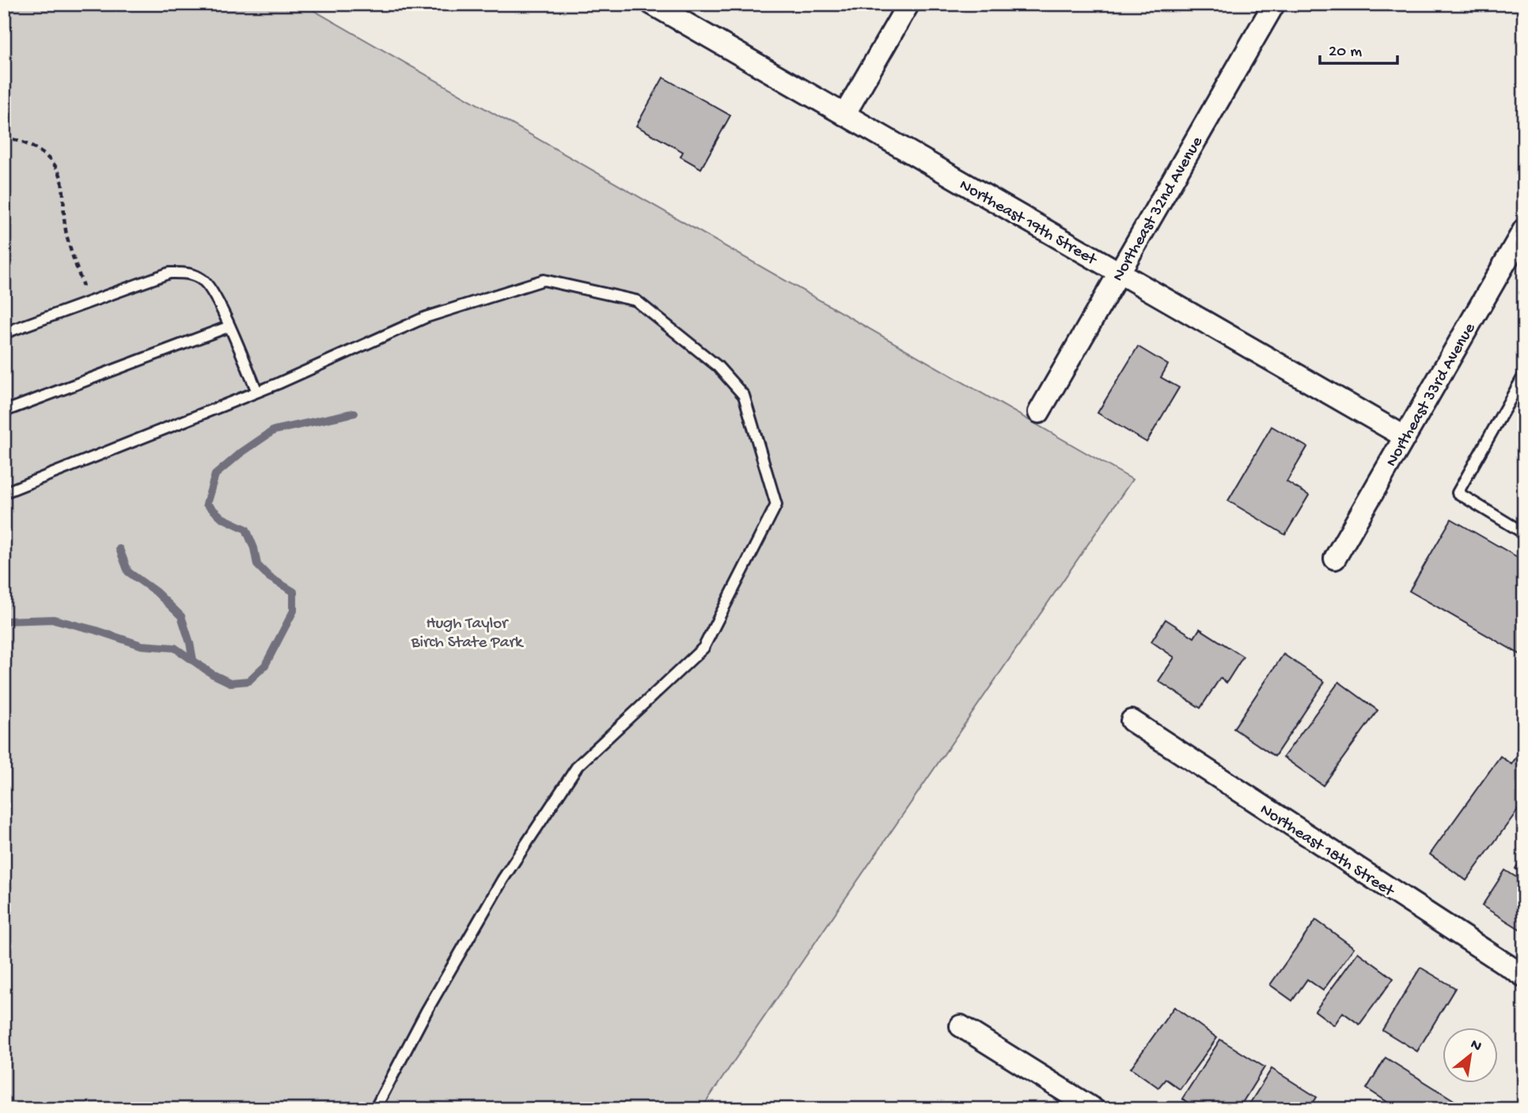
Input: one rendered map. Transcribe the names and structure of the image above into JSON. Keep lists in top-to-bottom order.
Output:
{
  "streets": {
    "street": [
      "Northeast 32nd Avenue",
      "Northeast 19th Street",
      "Northeast 33rd Avenue",
      "Northeast 18th Street"
    ]
  },
  "crossings": [
    ["Northeast 32nd Avenue", "Northeast 19th Street"],
    ["Northeast 19th Street", "Northeast 33rd Avenue"]
  ],
  "parks": ["Hugh Taylor Birch State Park"],
  "scale_bar": "20 m",
  "north": "top right"
}
